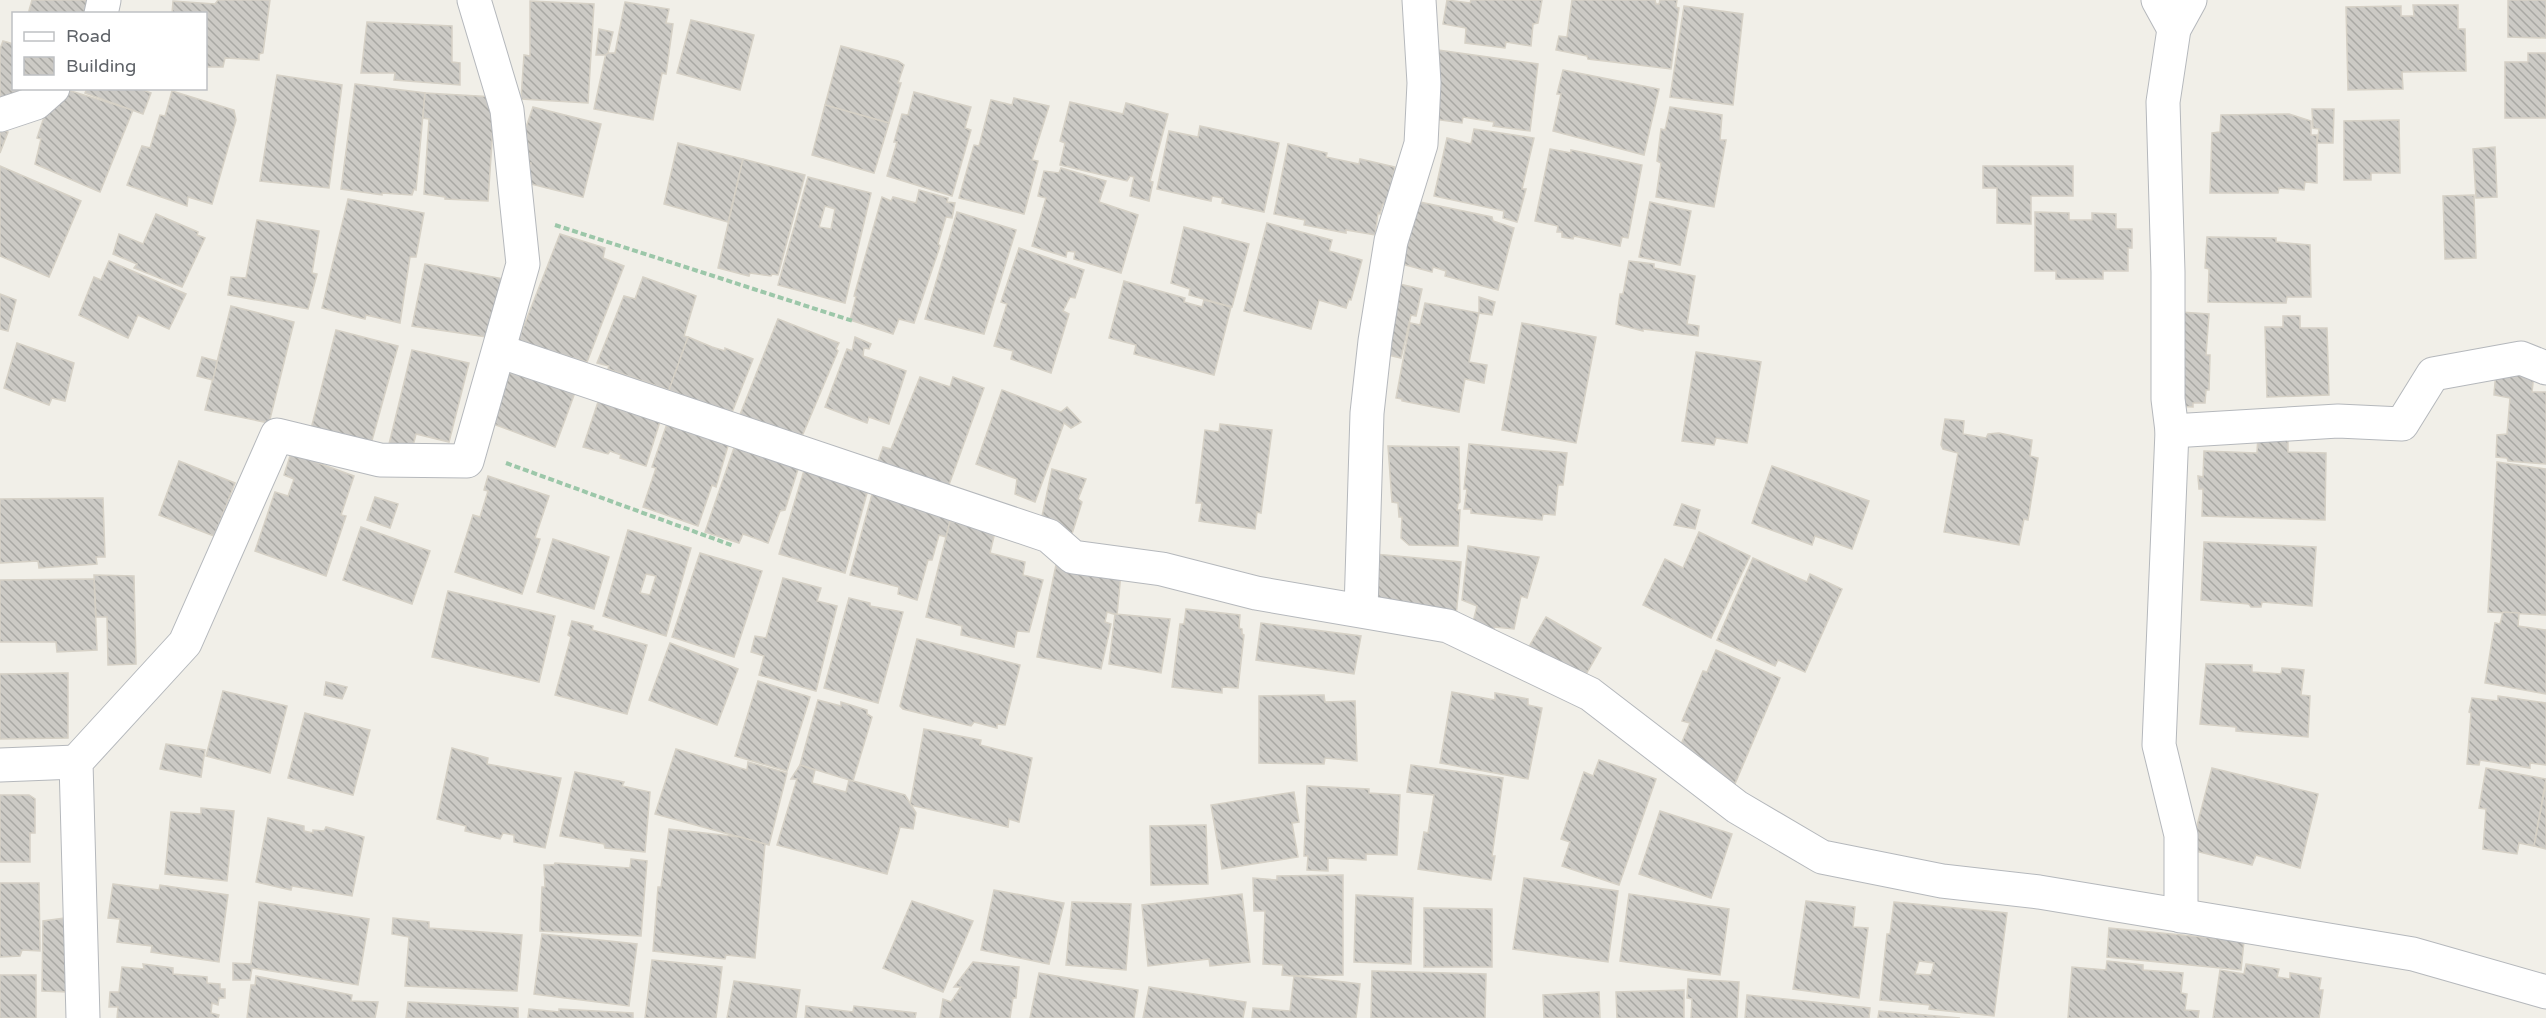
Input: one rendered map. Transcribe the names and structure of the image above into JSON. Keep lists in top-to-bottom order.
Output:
{
  "legend": ["Road", "Building"]
}
